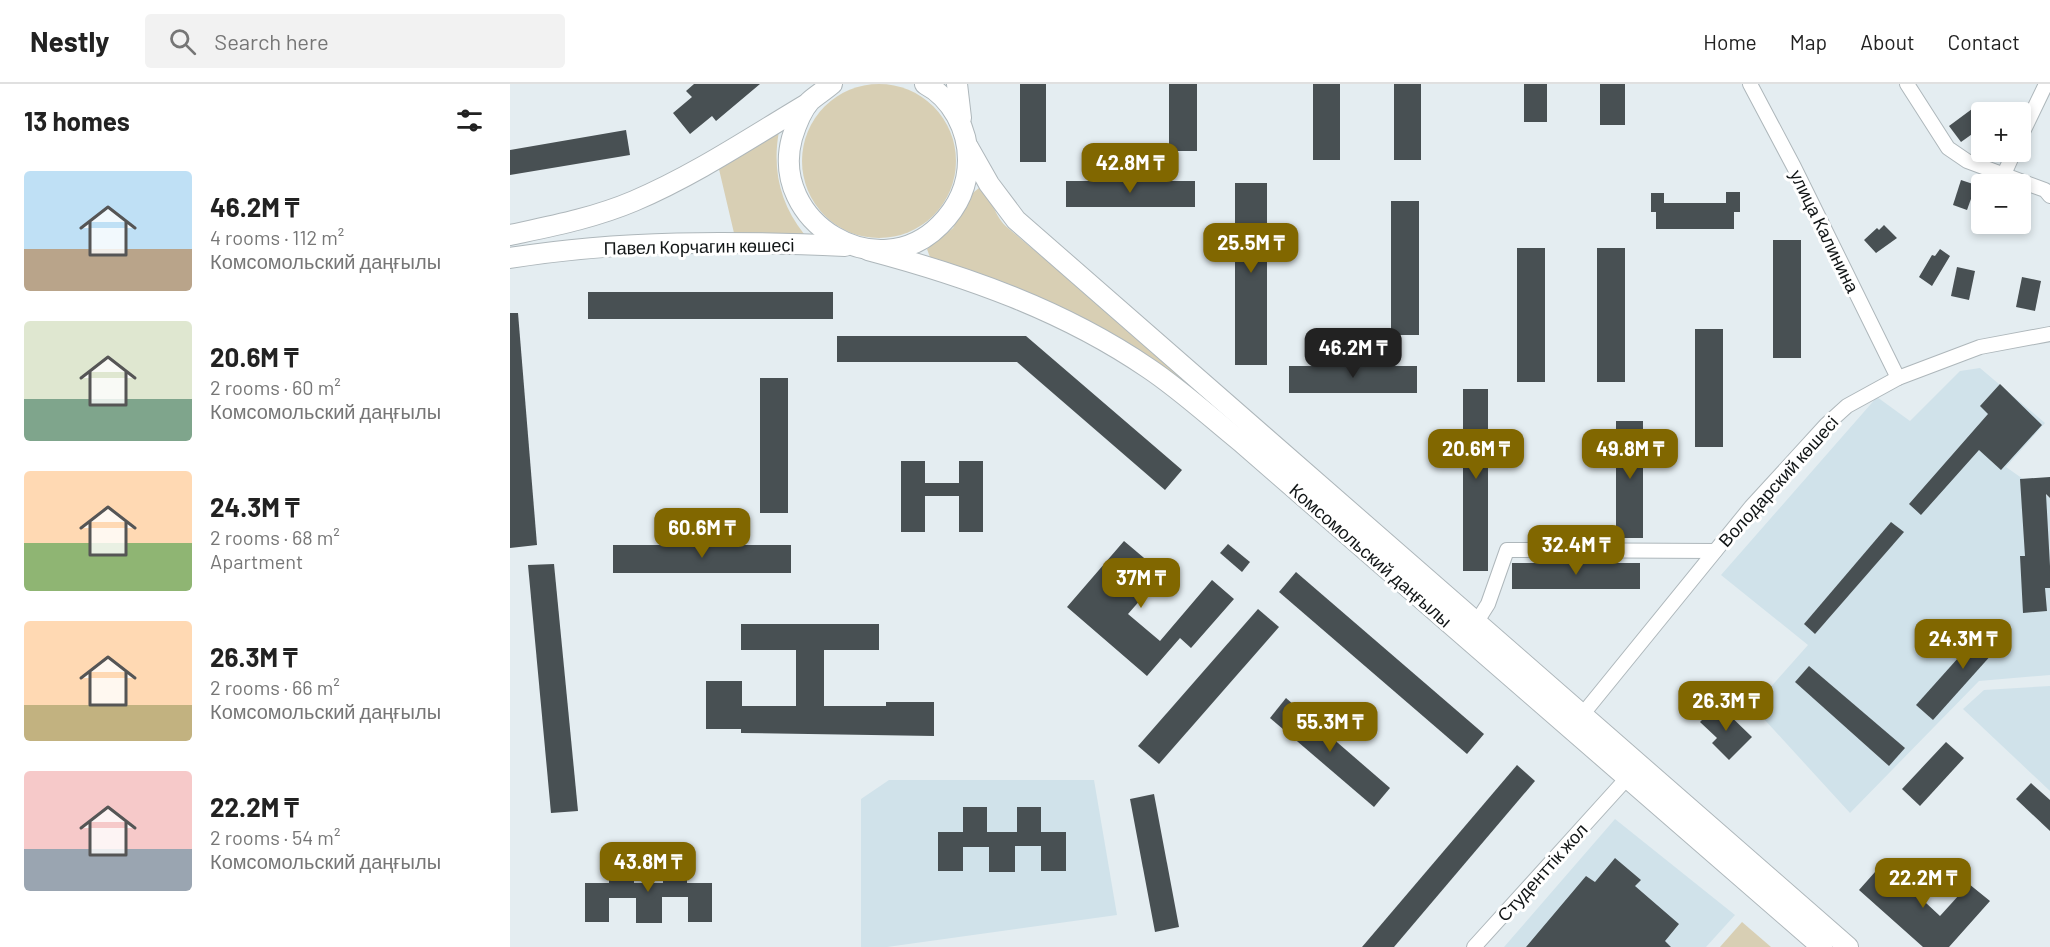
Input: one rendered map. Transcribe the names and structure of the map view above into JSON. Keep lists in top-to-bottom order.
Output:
{
  "streets": {
    "street": [
      "улица Калинина",
      "Павел Корчагин көшесі",
      "Володарский көшесі",
      "Комсомольский даңғылы",
      "Студенттік жол"
    ]
  },
  "crossings": [
    ["улица Калинина", "Володарский көшесі"],
    ["Павел Корчагин көшесі", "Комсомольский даңғылы"],
    ["Володарский көшесі", "Комсомольский даңғылы"],
    ["Комсомольский даңғылы", "Студенттік жол"]
  ],
  "page": {
    "header": "Nestly",
    "search": "Search here",
    "nav": [
      "Home",
      "Map",
      "About",
      "Contact"
    ],
    "heading": "13 homes",
    "map_buttons": ["+", "−"],
    "price": [
      "42.8M ₸",
      "25.5M ₸",
      "46.2M ₸",
      "20.6M ₸",
      "49.8M ₸",
      "60.6M ₸",
      "32.4M ₸",
      "37M ₸",
      "24.3M ₸",
      "26.3M ₸",
      "55.3M ₸",
      "43.8M ₸",
      "22.2M ₸"
    ],
    "list": [
      {
        "name": "46.2M ₸",
        "note": "4 rooms · 112 m² · Комсомольский даңғылы"
      },
      {
        "name": "20.6M ₸",
        "note": "2 rooms · 60 m² · Комсомольский даңғылы"
      },
      {
        "name": "24.3M ₸",
        "note": "2 rooms · 68 m² · Apartment"
      },
      {
        "name": "26.3M ₸",
        "note": "2 rooms · 66 m² · Комсомольский даңғылы"
      },
      {
        "name": "22.2M ₸",
        "note": "2 rooms · 54 m² · Комсомольский даңғылы"
      }
    ]
  }
}
